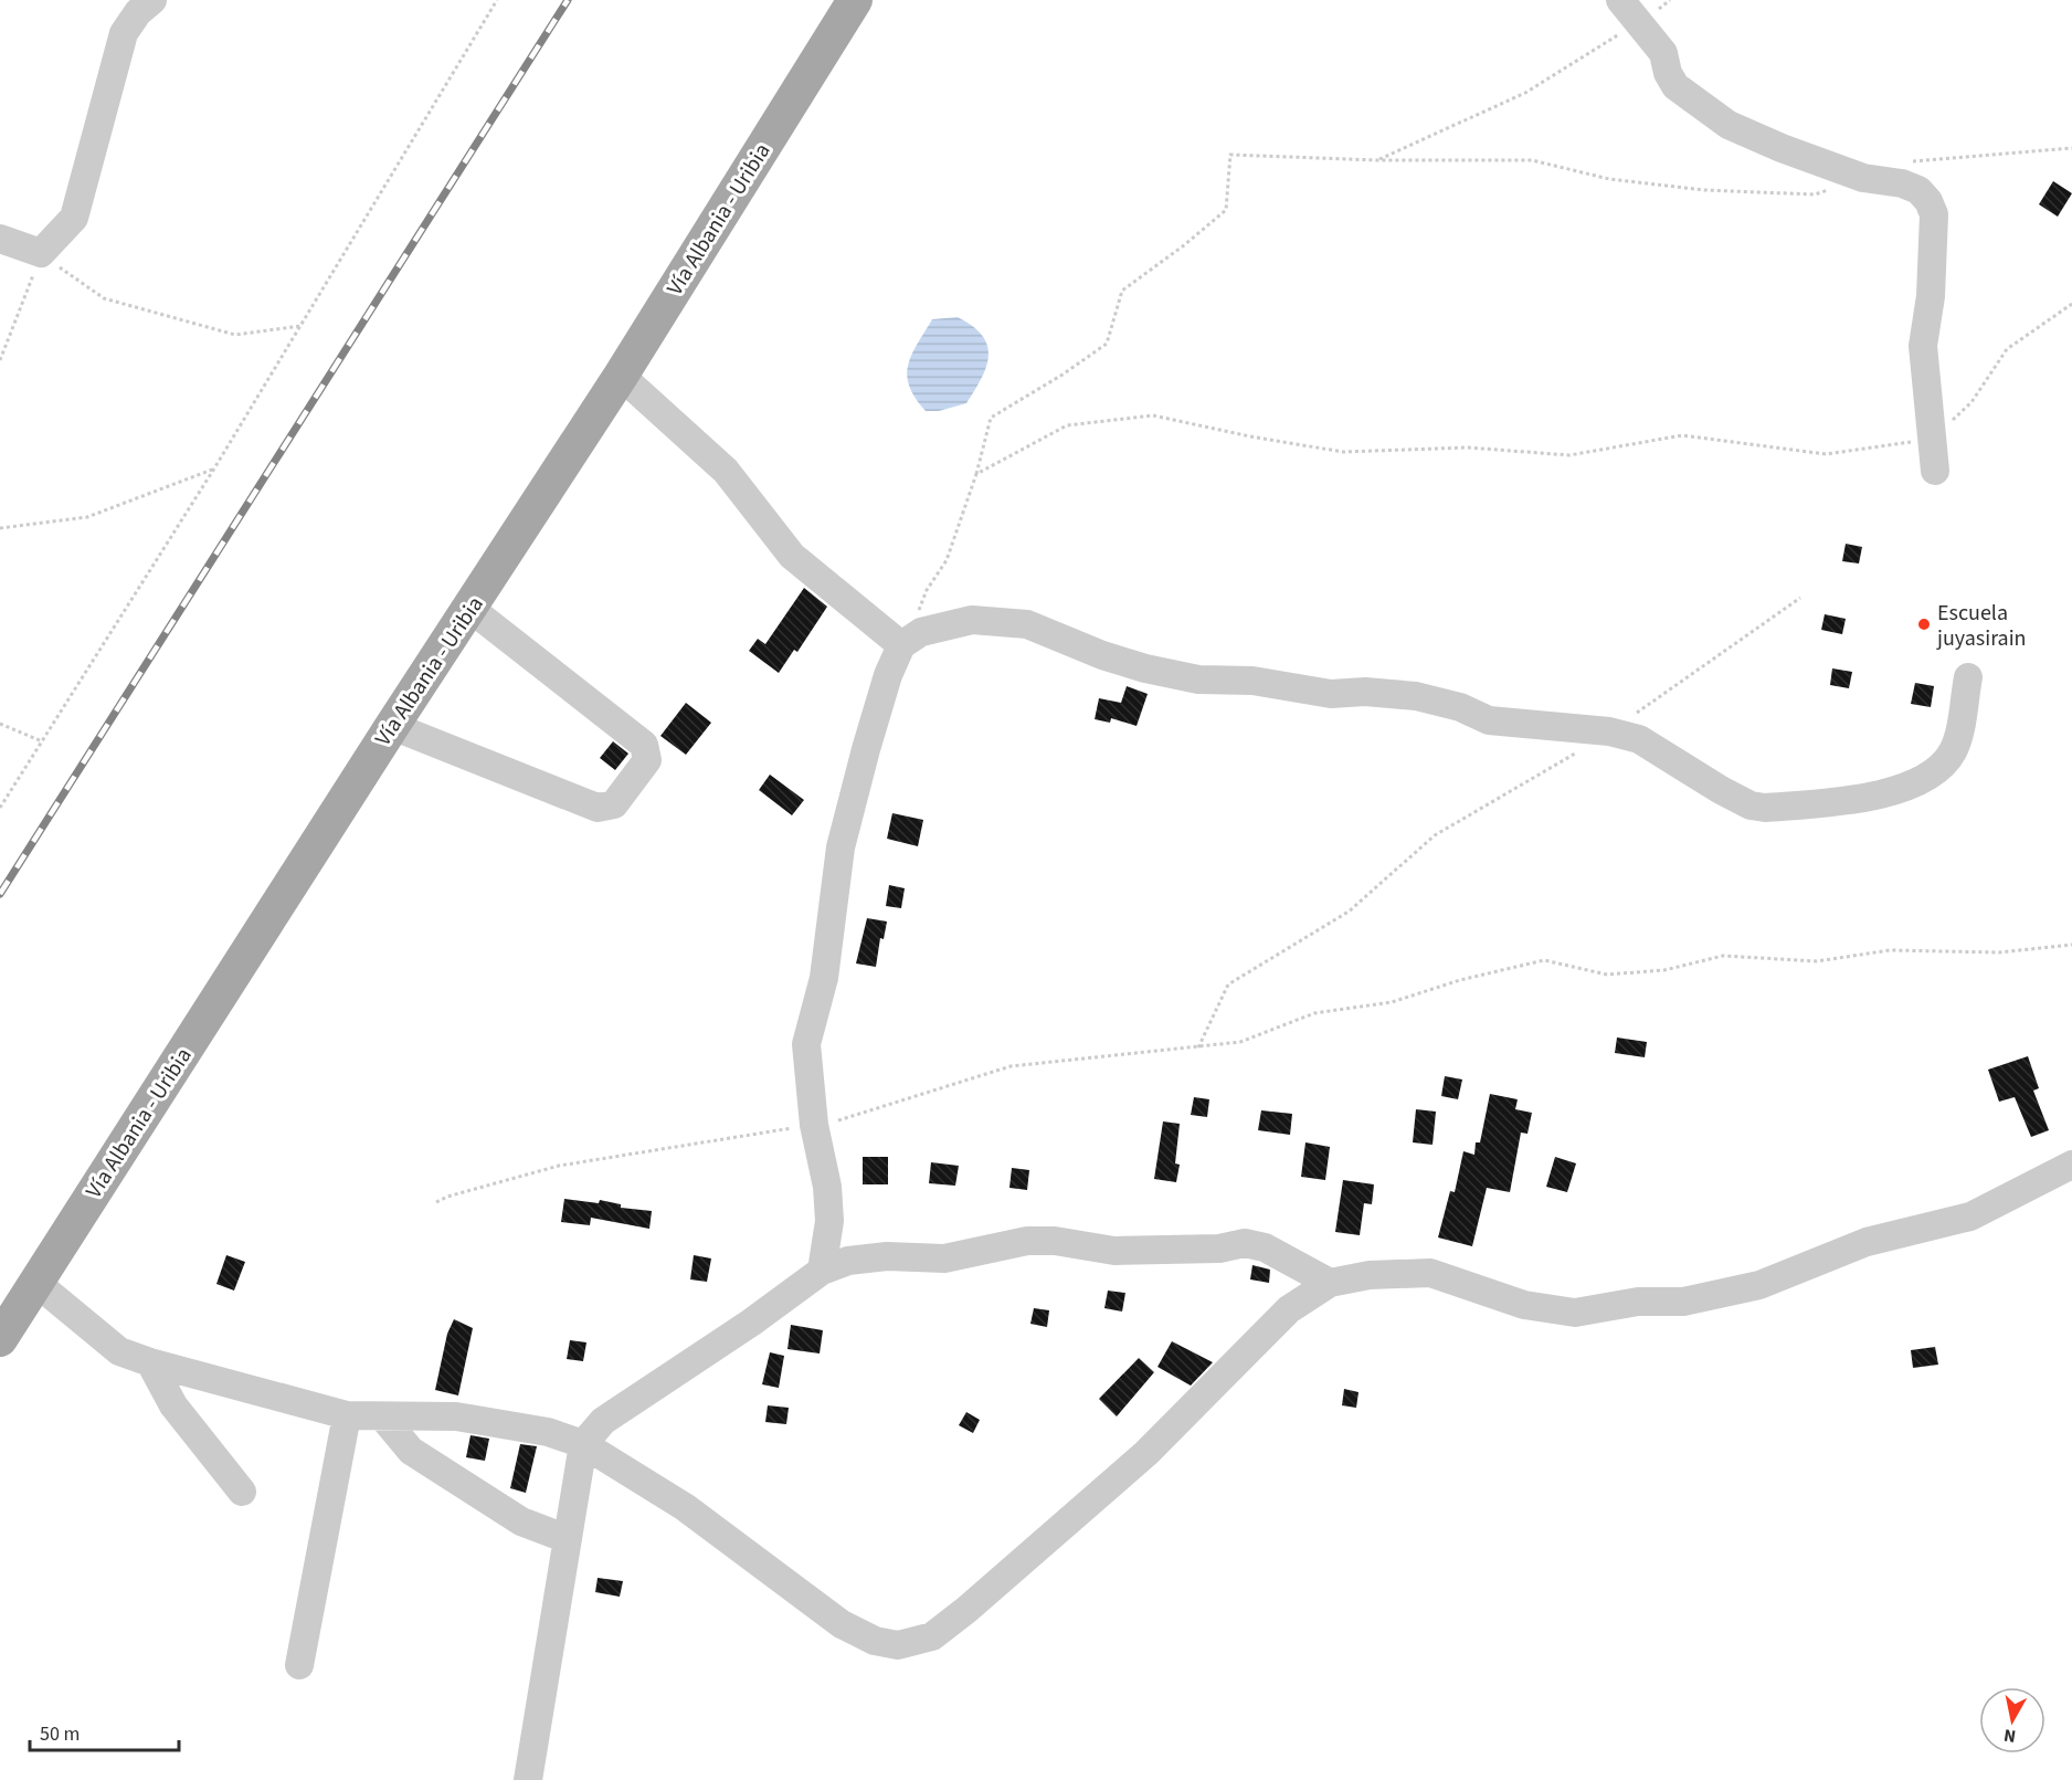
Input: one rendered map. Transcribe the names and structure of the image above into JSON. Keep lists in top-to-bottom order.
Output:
{
  "streets": {
    "main road": ["Vía Albania - Uribia"]
  },
  "places": ["Escuela juyasirain"],
  "scale_bar": "50 m",
  "north": "bottom"
}
